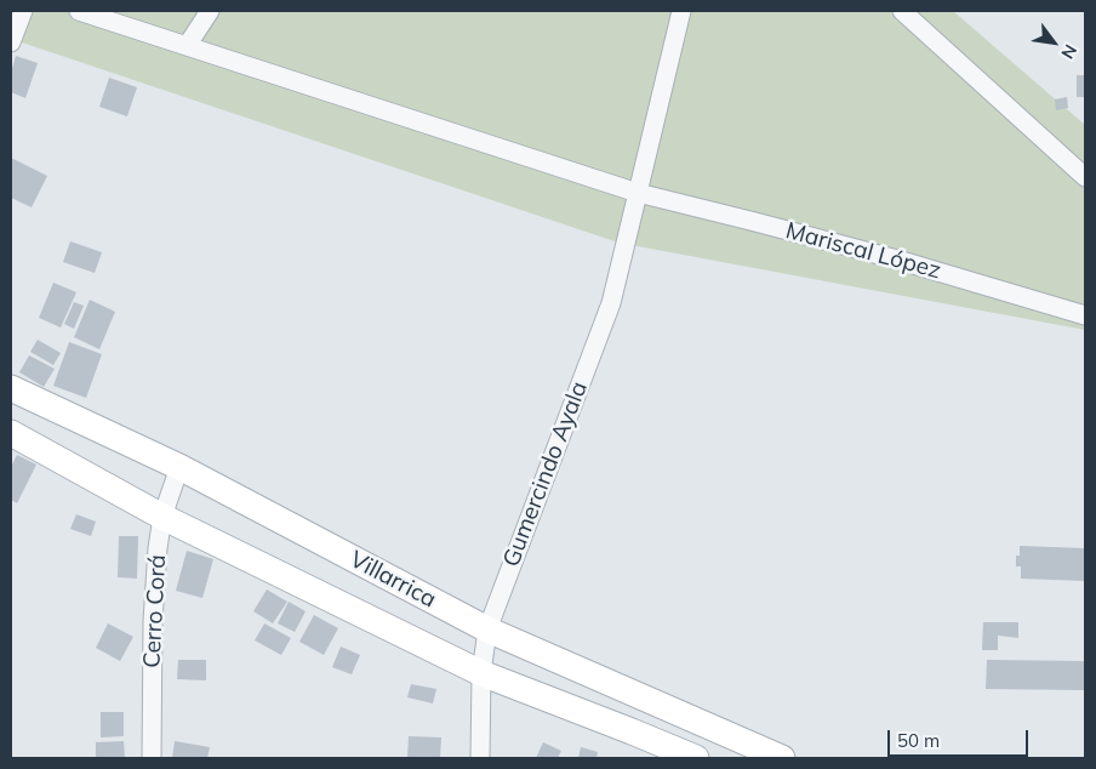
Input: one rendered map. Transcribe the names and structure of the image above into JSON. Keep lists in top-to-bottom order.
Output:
{
  "streets": {
    "street": [
      "Mariscal López",
      "Gumercindo Ayala",
      "Villarrica",
      "Cerro Corá"
    ]
  },
  "crossings": [
    ["Mariscal López", "Gumercindo Ayala"],
    ["Gumercindo Ayala", "Villarrica"],
    ["Villarrica", "Cerro Corá"]
  ],
  "scale_bar": "50 m",
  "north": "bottom right"
}
